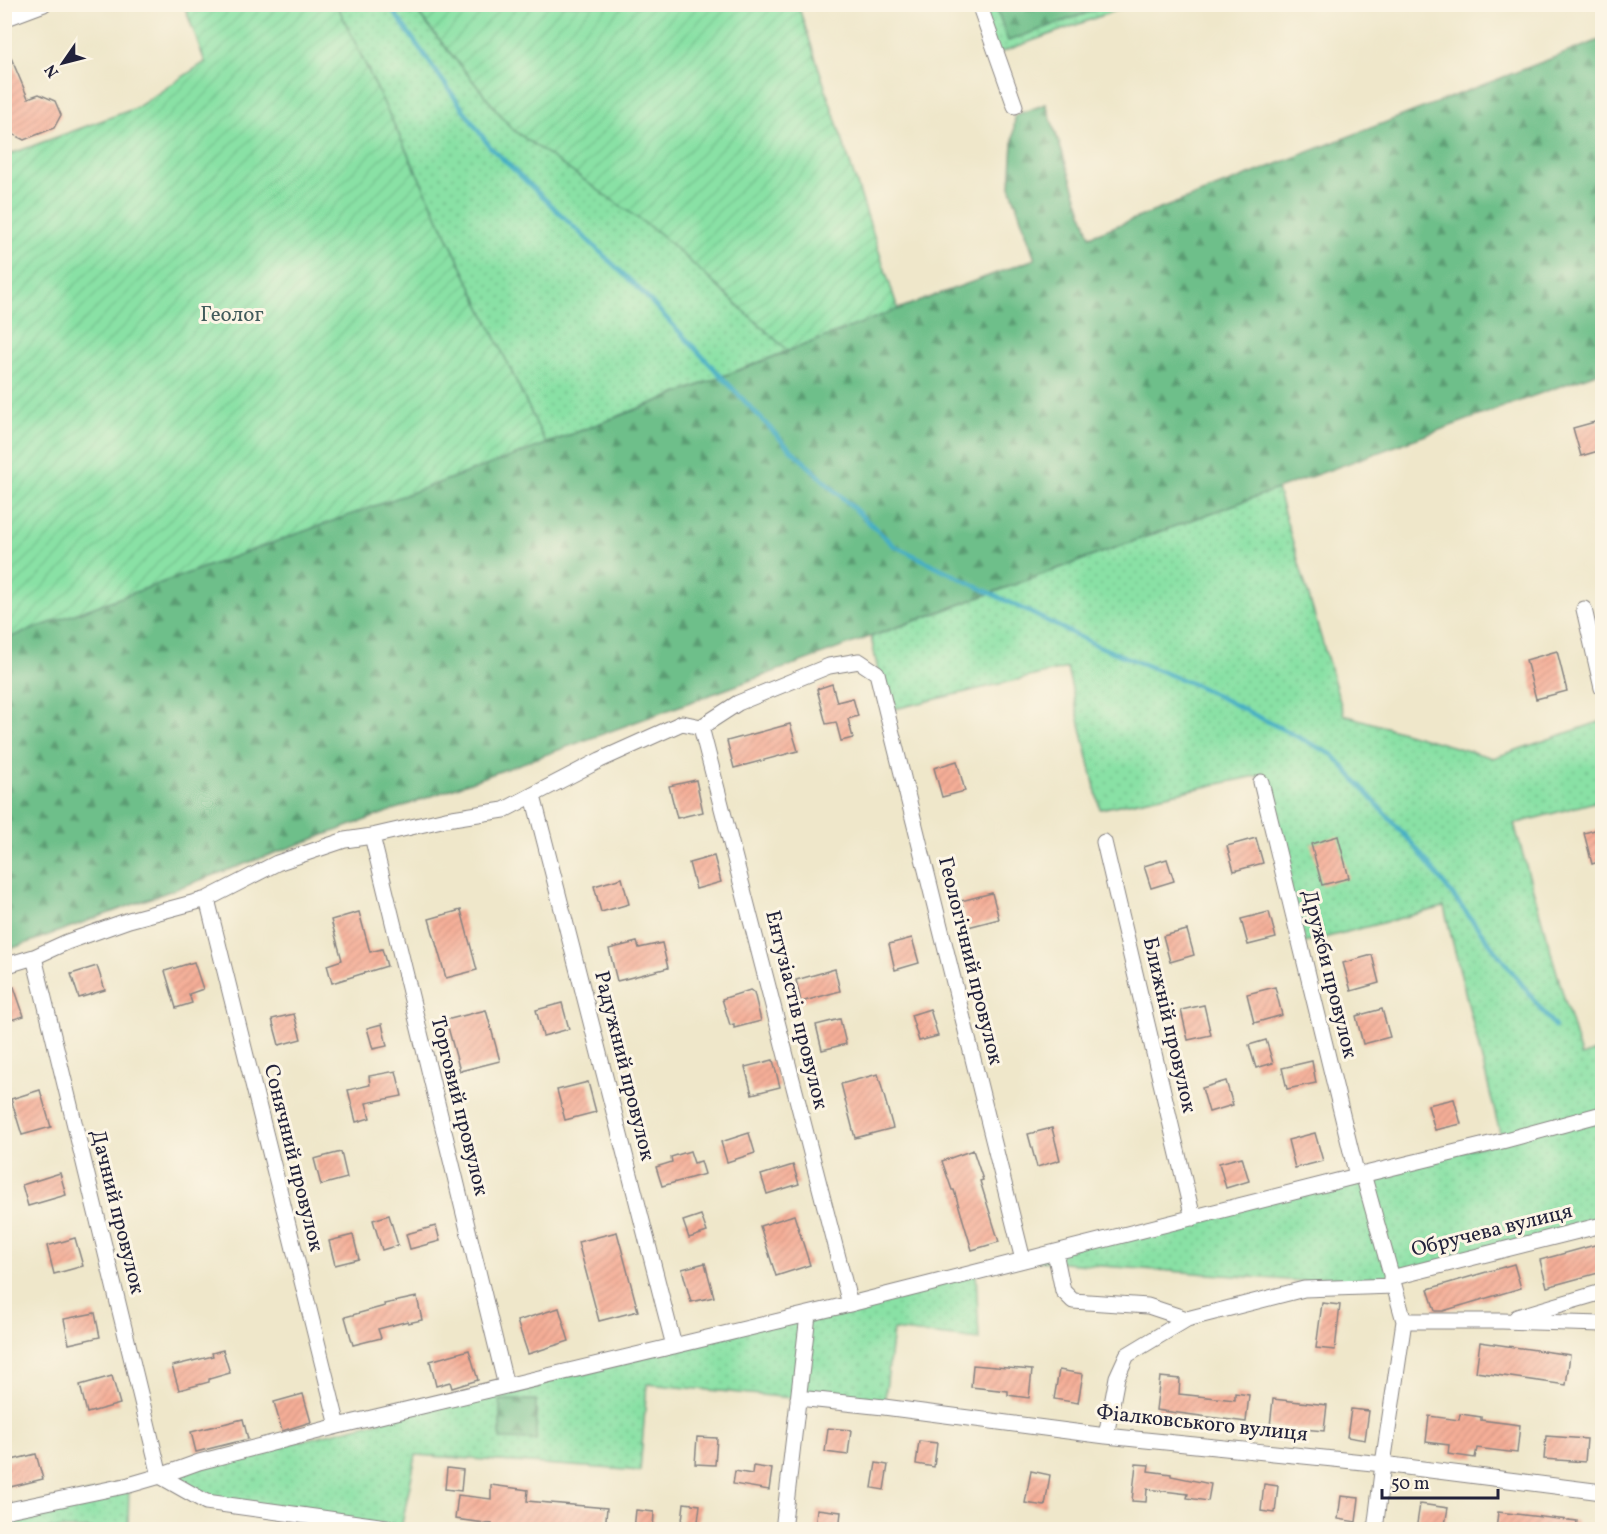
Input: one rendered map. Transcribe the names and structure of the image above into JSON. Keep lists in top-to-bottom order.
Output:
{
  "streets": {
    "street": [
      "Геологічний провулок",
      "Дружби провулок",
      "Ентузіастів провулок",
      "Ближній провулок",
      "Радужний провулок",
      "Торговий провулок",
      "Сонячний провулок",
      "Дачний провулок",
      "Обручева вулиця",
      "Фіалковського вулиця"
    ]
  },
  "crossings": [
    ["Геологічний провулок", "Ентузіастів провулок"],
    ["Дружби провулок", "Обручева вулиця"]
  ],
  "parks": ["Геолог"],
  "scale_bar": "50 m",
  "north": "bottom left"
}
